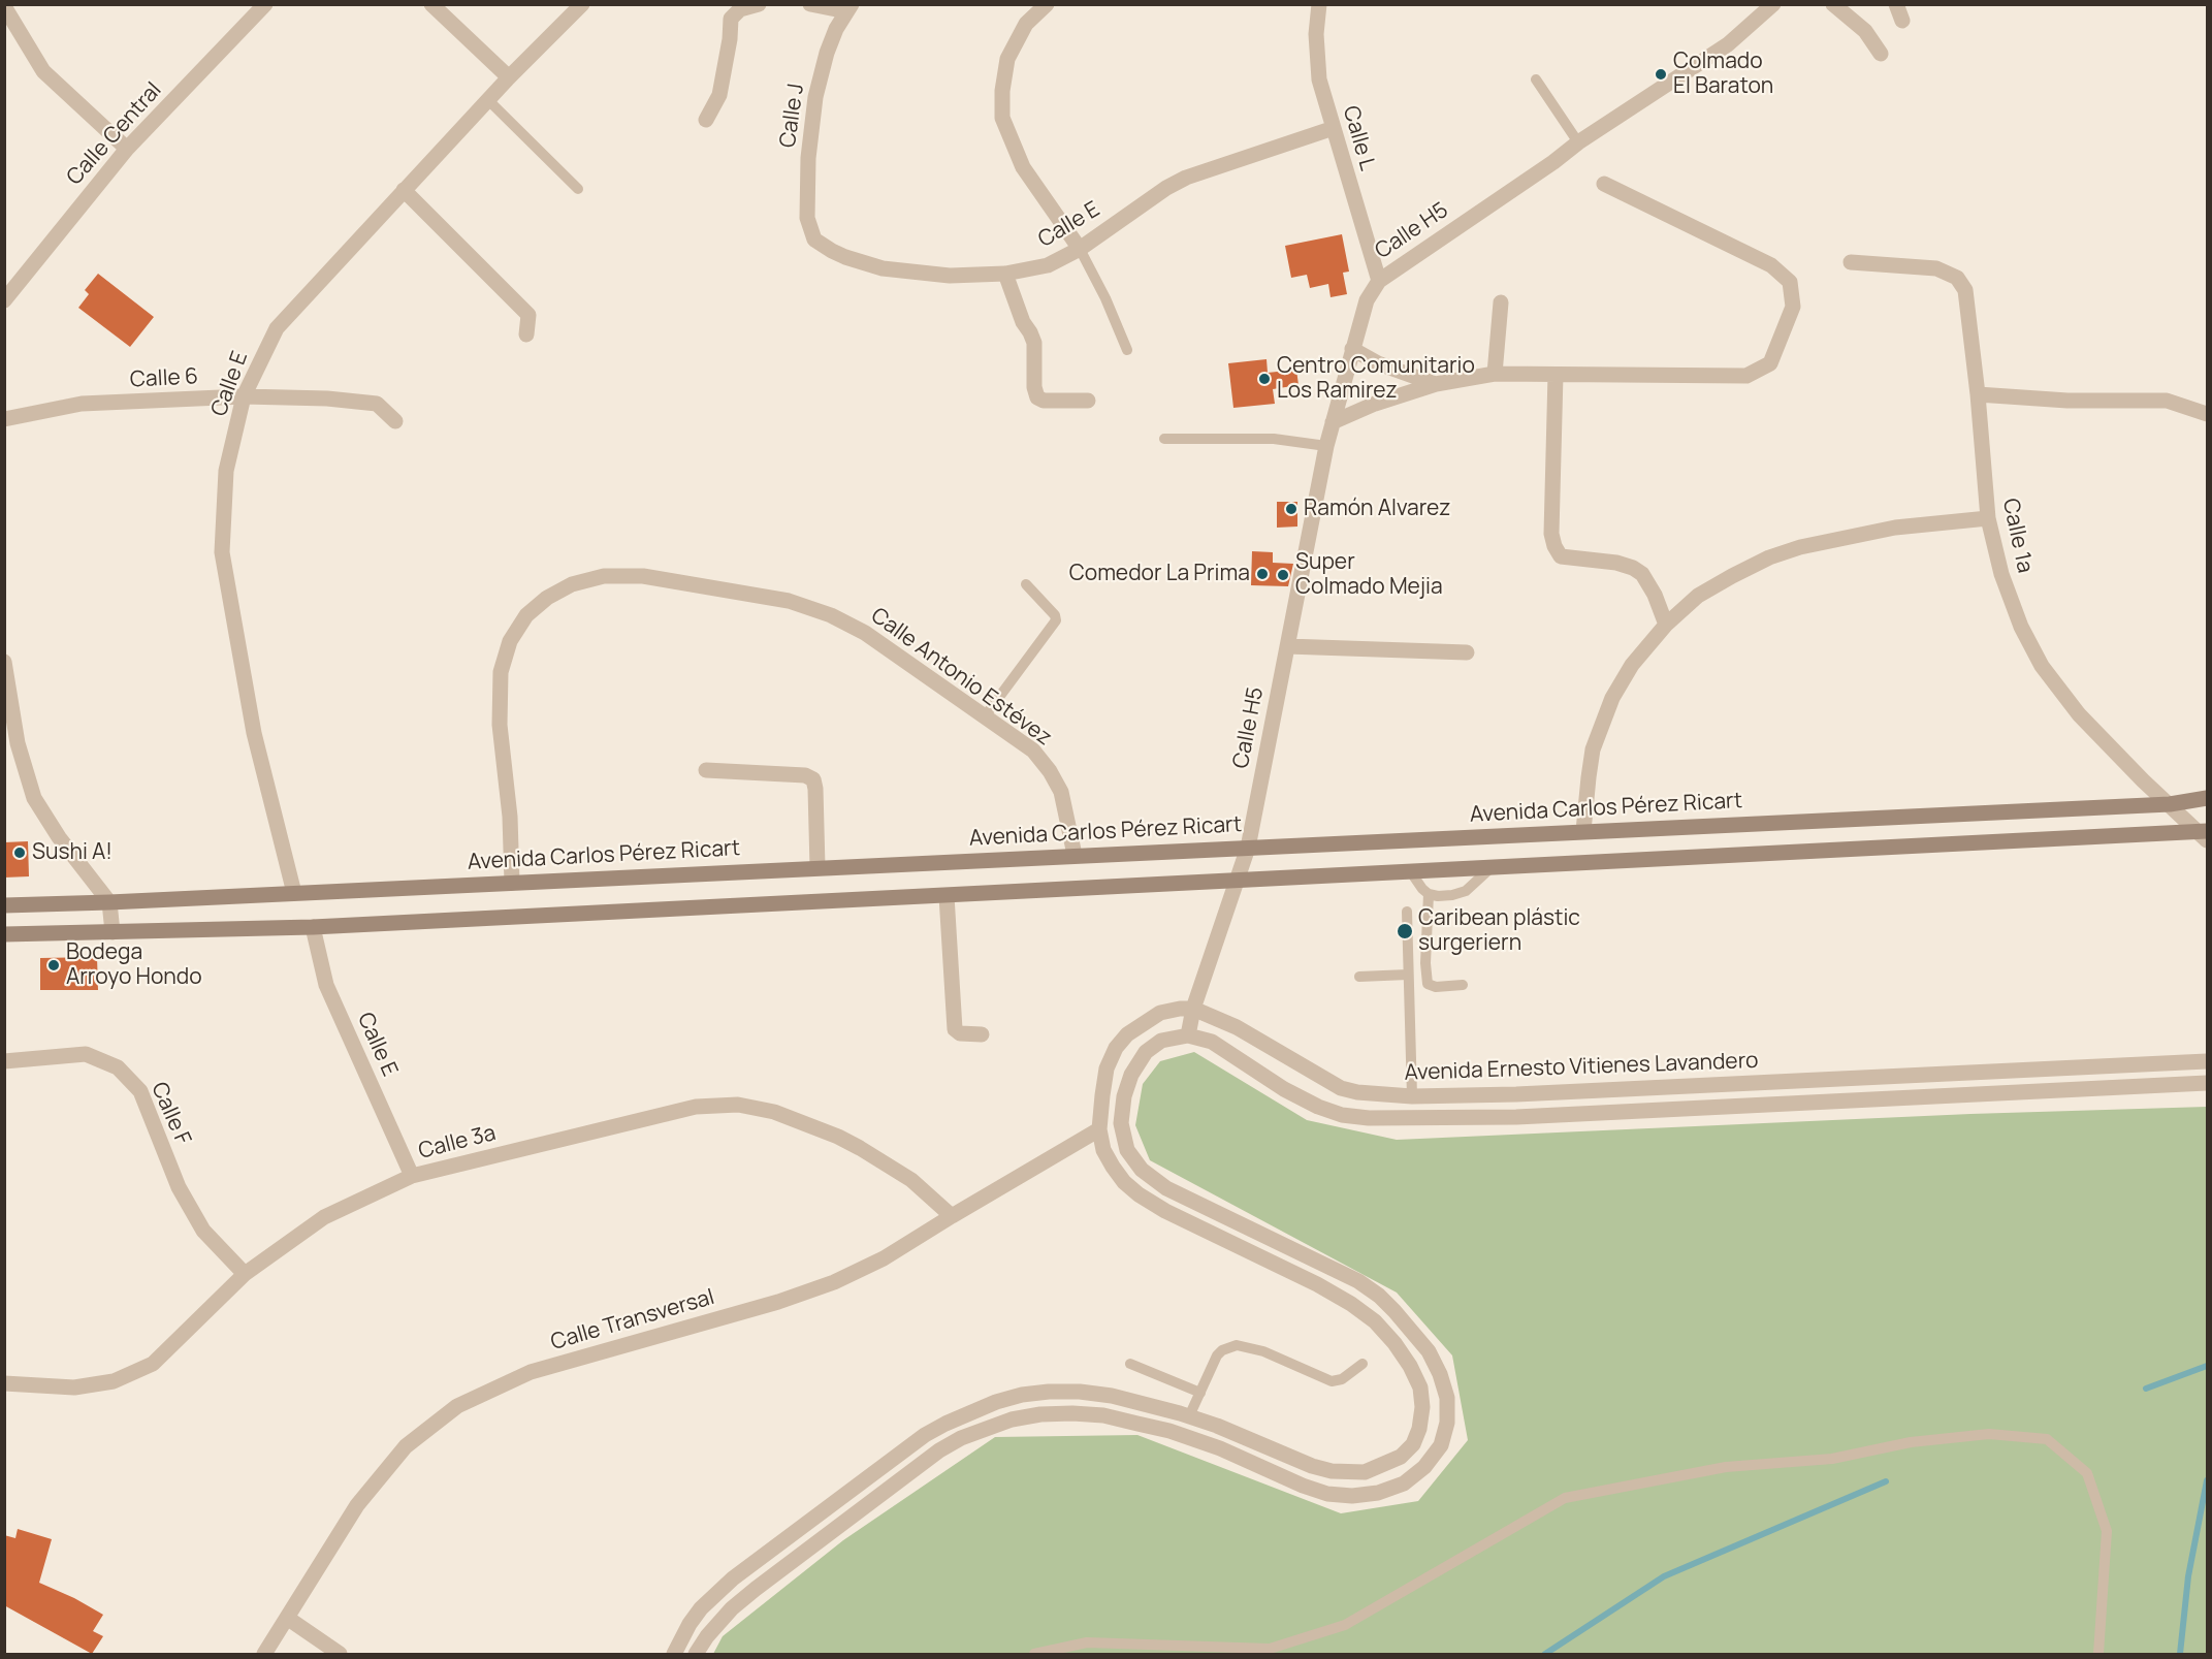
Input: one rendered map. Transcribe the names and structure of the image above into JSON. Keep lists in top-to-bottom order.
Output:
{
  "streets": {
    "main road": ["Avenida Carlos Pérez Ricart"],
    "street": [
      "Calle J",
      "Calle Central",
      "Calle L",
      "Calle E",
      "Calle H5",
      "Calle 6",
      "Calle 1a",
      "Calle Antonio Estévez",
      "Avenida Ernesto Vitienes Lavandero",
      "Calle F",
      "Calle 3a",
      "Calle Transversal"
    ]
  },
  "crossings": [
    ["Calle J", "Calle E"],
    ["Calle L", "Calle E"],
    ["Calle L", "Calle H5"],
    ["Calle E", "Calle 6"],
    ["Calle E", "Avenida Carlos Pérez Ricart"],
    ["Calle E", "Calle 3a"],
    ["Calle H5", "Avenida Carlos Pérez Ricart"],
    ["Calle H5", "Avenida Ernesto Vitienes Lavandero"],
    ["Calle 1a", "Avenida Carlos Pérez Ricart"],
    ["Calle Antonio Estévez", "Avenida Carlos Pérez Ricart"],
    ["Avenida Ernesto Vitienes Lavandero", "Calle Transversal"],
    ["Calle F", "Calle 3a"],
    ["Calle 3a", "Calle Transversal"]
  ],
  "places": [
    "Colmado El Baraton",
    "Centro Comunitario Los Ramirez",
    "Ramón Alvarez",
    "Comedor La Prima",
    "Super Colmado Mejia",
    "Sushi A!",
    "Caribean plástic surgeriern",
    "Bodega Arroyo Hondo"
  ]
}
